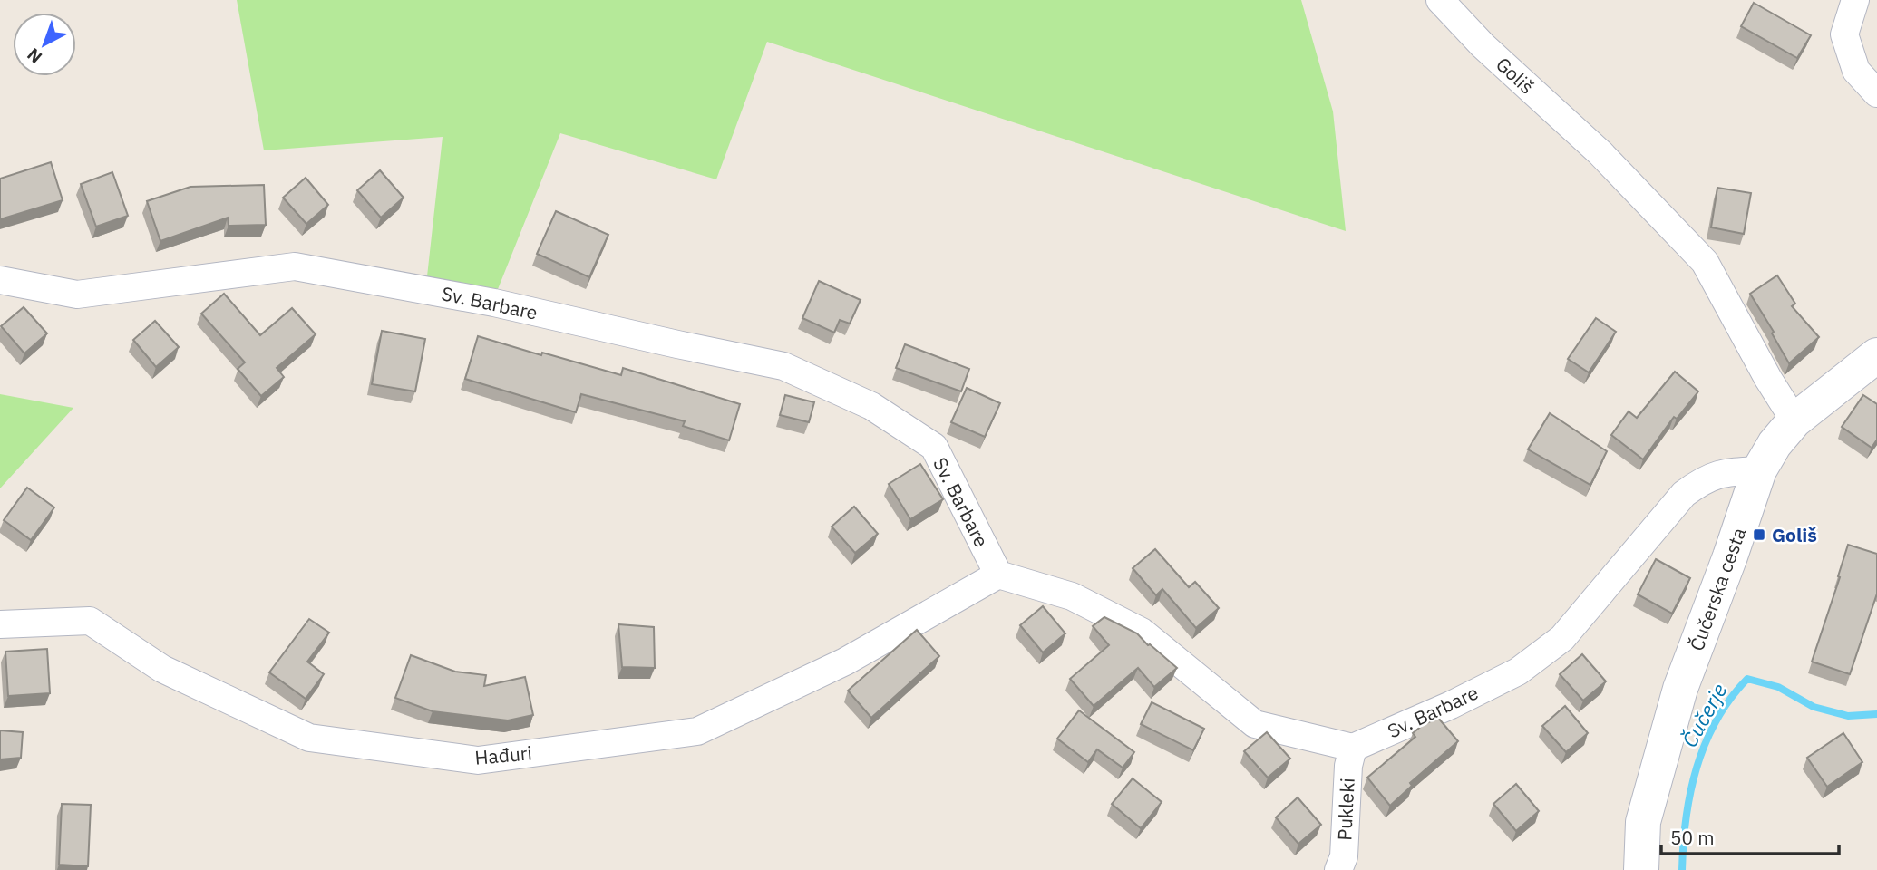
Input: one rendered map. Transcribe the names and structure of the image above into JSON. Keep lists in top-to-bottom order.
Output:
{
  "streets": {
    "street": [
      "Goliš",
      "Sv. Barbare",
      "Čučerska cesta",
      "Hađuri",
      "Pukleki"
    ]
  },
  "crossings": [
    ["Goliš", "Čučerska cesta"],
    ["Sv. Barbare", "Čučerska cesta"],
    ["Sv. Barbare", "Hađuri"],
    ["Sv. Barbare", "Pukleki"]
  ],
  "water": ["Čučerje"],
  "places": {
    "transit": ["Goliš"]
  },
  "scale_bar": "50 m",
  "north": "bottom left"
}
